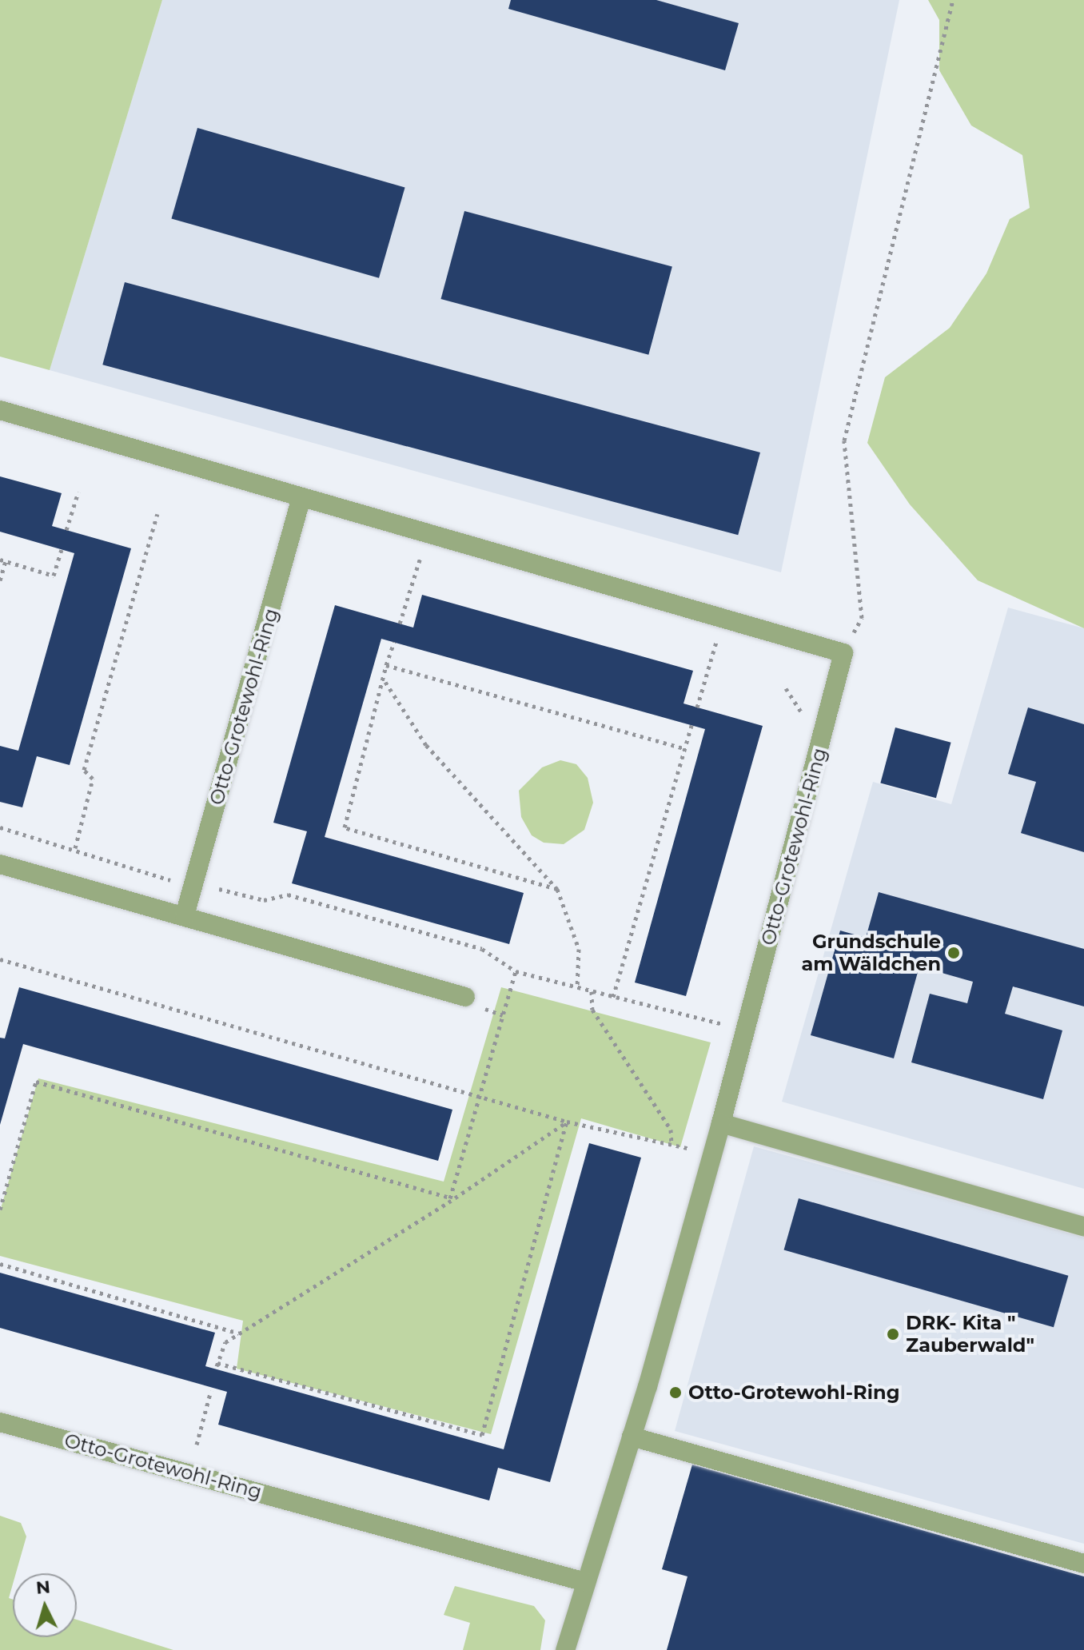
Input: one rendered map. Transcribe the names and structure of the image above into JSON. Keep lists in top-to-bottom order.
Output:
{
  "streets": {
    "street": ["Otto-Grotewohl-Ring"]
  },
  "places": ["Grundschule am Wäldchen", "DRK- Kita \" Zauberwald\"", "Otto-Grotewohl-Ring"],
  "north": "top"
}
